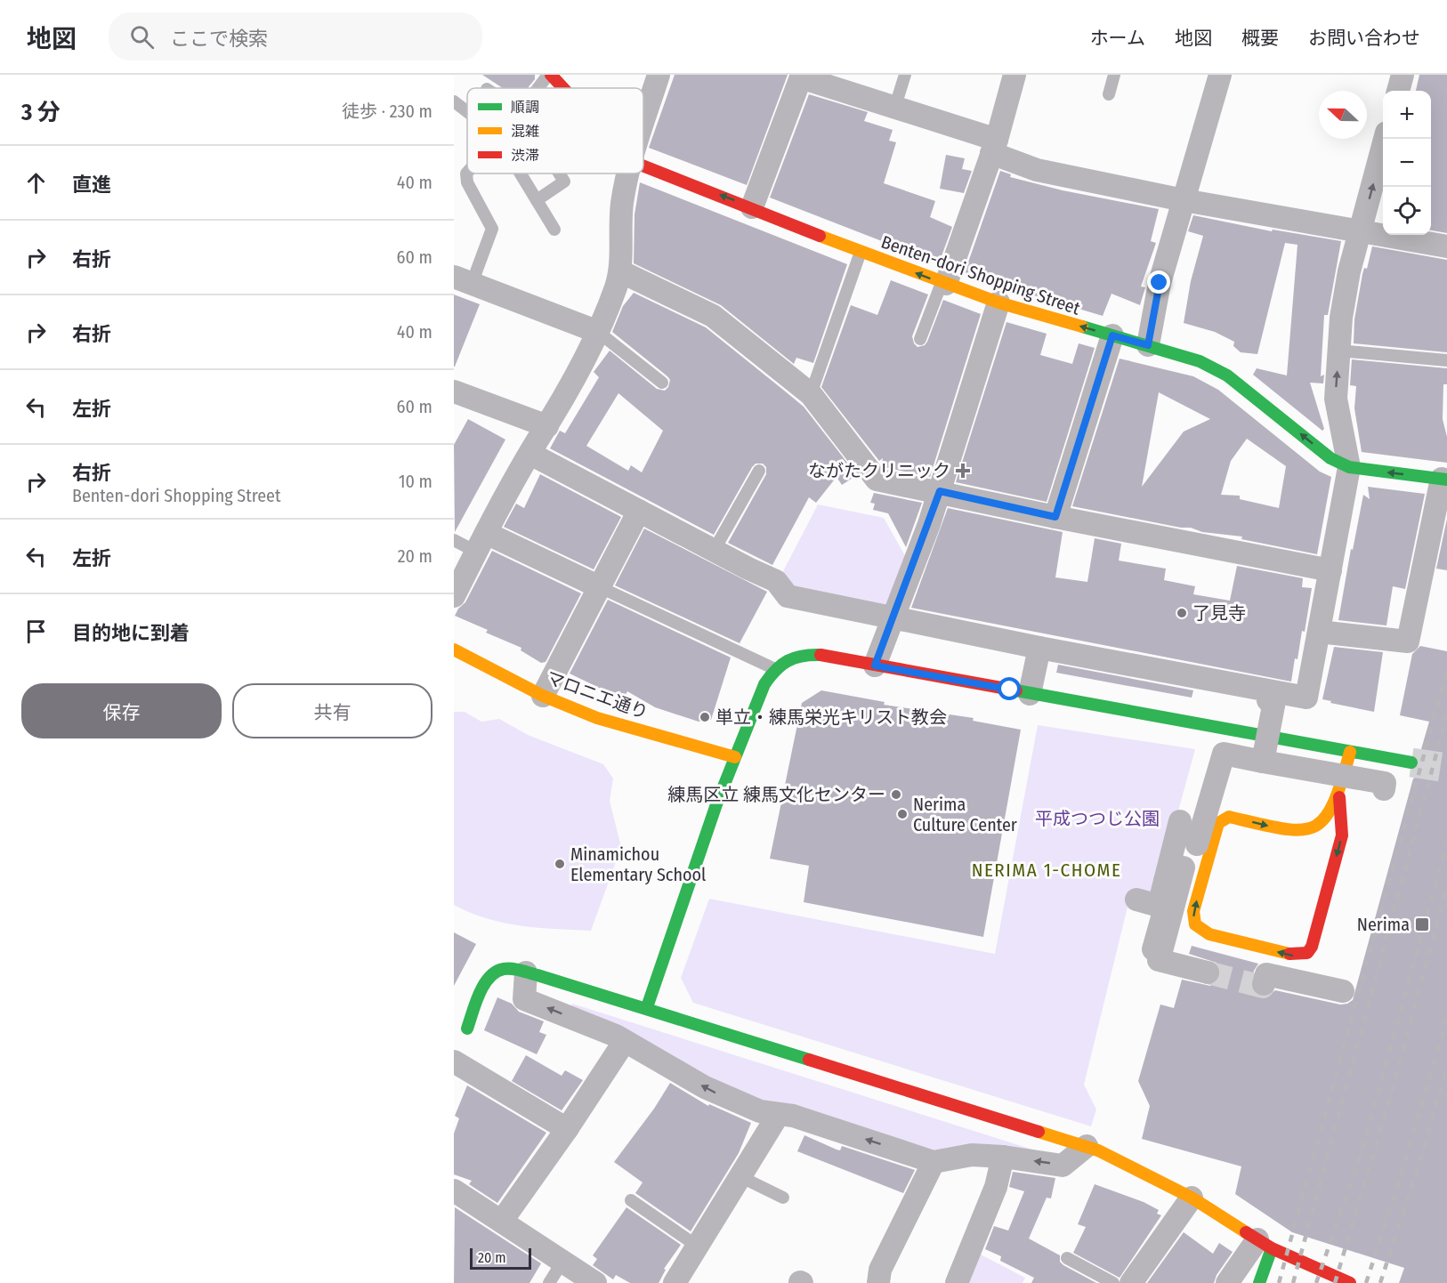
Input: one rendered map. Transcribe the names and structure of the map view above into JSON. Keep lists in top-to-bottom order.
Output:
{
  "streets": {
    "street": ["Benten-dori Shopping Street", "マロニエ通り"]
  },
  "one_way": ["Benten-dori Shopping Street"],
  "districts": ["NERIMA 1-CHOME"],
  "parks": ["平成つつじ公園"],
  "places": {
    "health": ["ながたクリニック"],
    "other": [
      "了見寺",
      "単立・練馬栄光キリスト教会",
      "練馬区立 練馬文化センター",
      "Nerima Culture Center",
      "Minamichou Elementary School"
    ],
    "transit": ["Nerima"]
  },
  "legend": ["順調", "混雑", "渋滞"],
  "scale_bar": "20 m",
  "north": "left",
  "page": {
    "header": "地図",
    "search": "ここで検索",
    "nav": [
      "ホーム",
      "地図",
      "概要",
      "お問い合わせ"
    ],
    "heading": ["3 分", "徒歩 · 230 m"],
    "map_buttons": ["+", "−"],
    "list": [
      ["直進", "40 m"],
      ["右折", "60 m"],
      ["右折", "40 m"],
      ["左折", "60 m"],
      ["右折", "Benten-dori Shopping Street", "10 m"],
      ["左折", "20 m"],
      "目的地に到着"
    ],
    "buttons": ["保存", "共有"],
    "scale": "20 m"
  }
}
